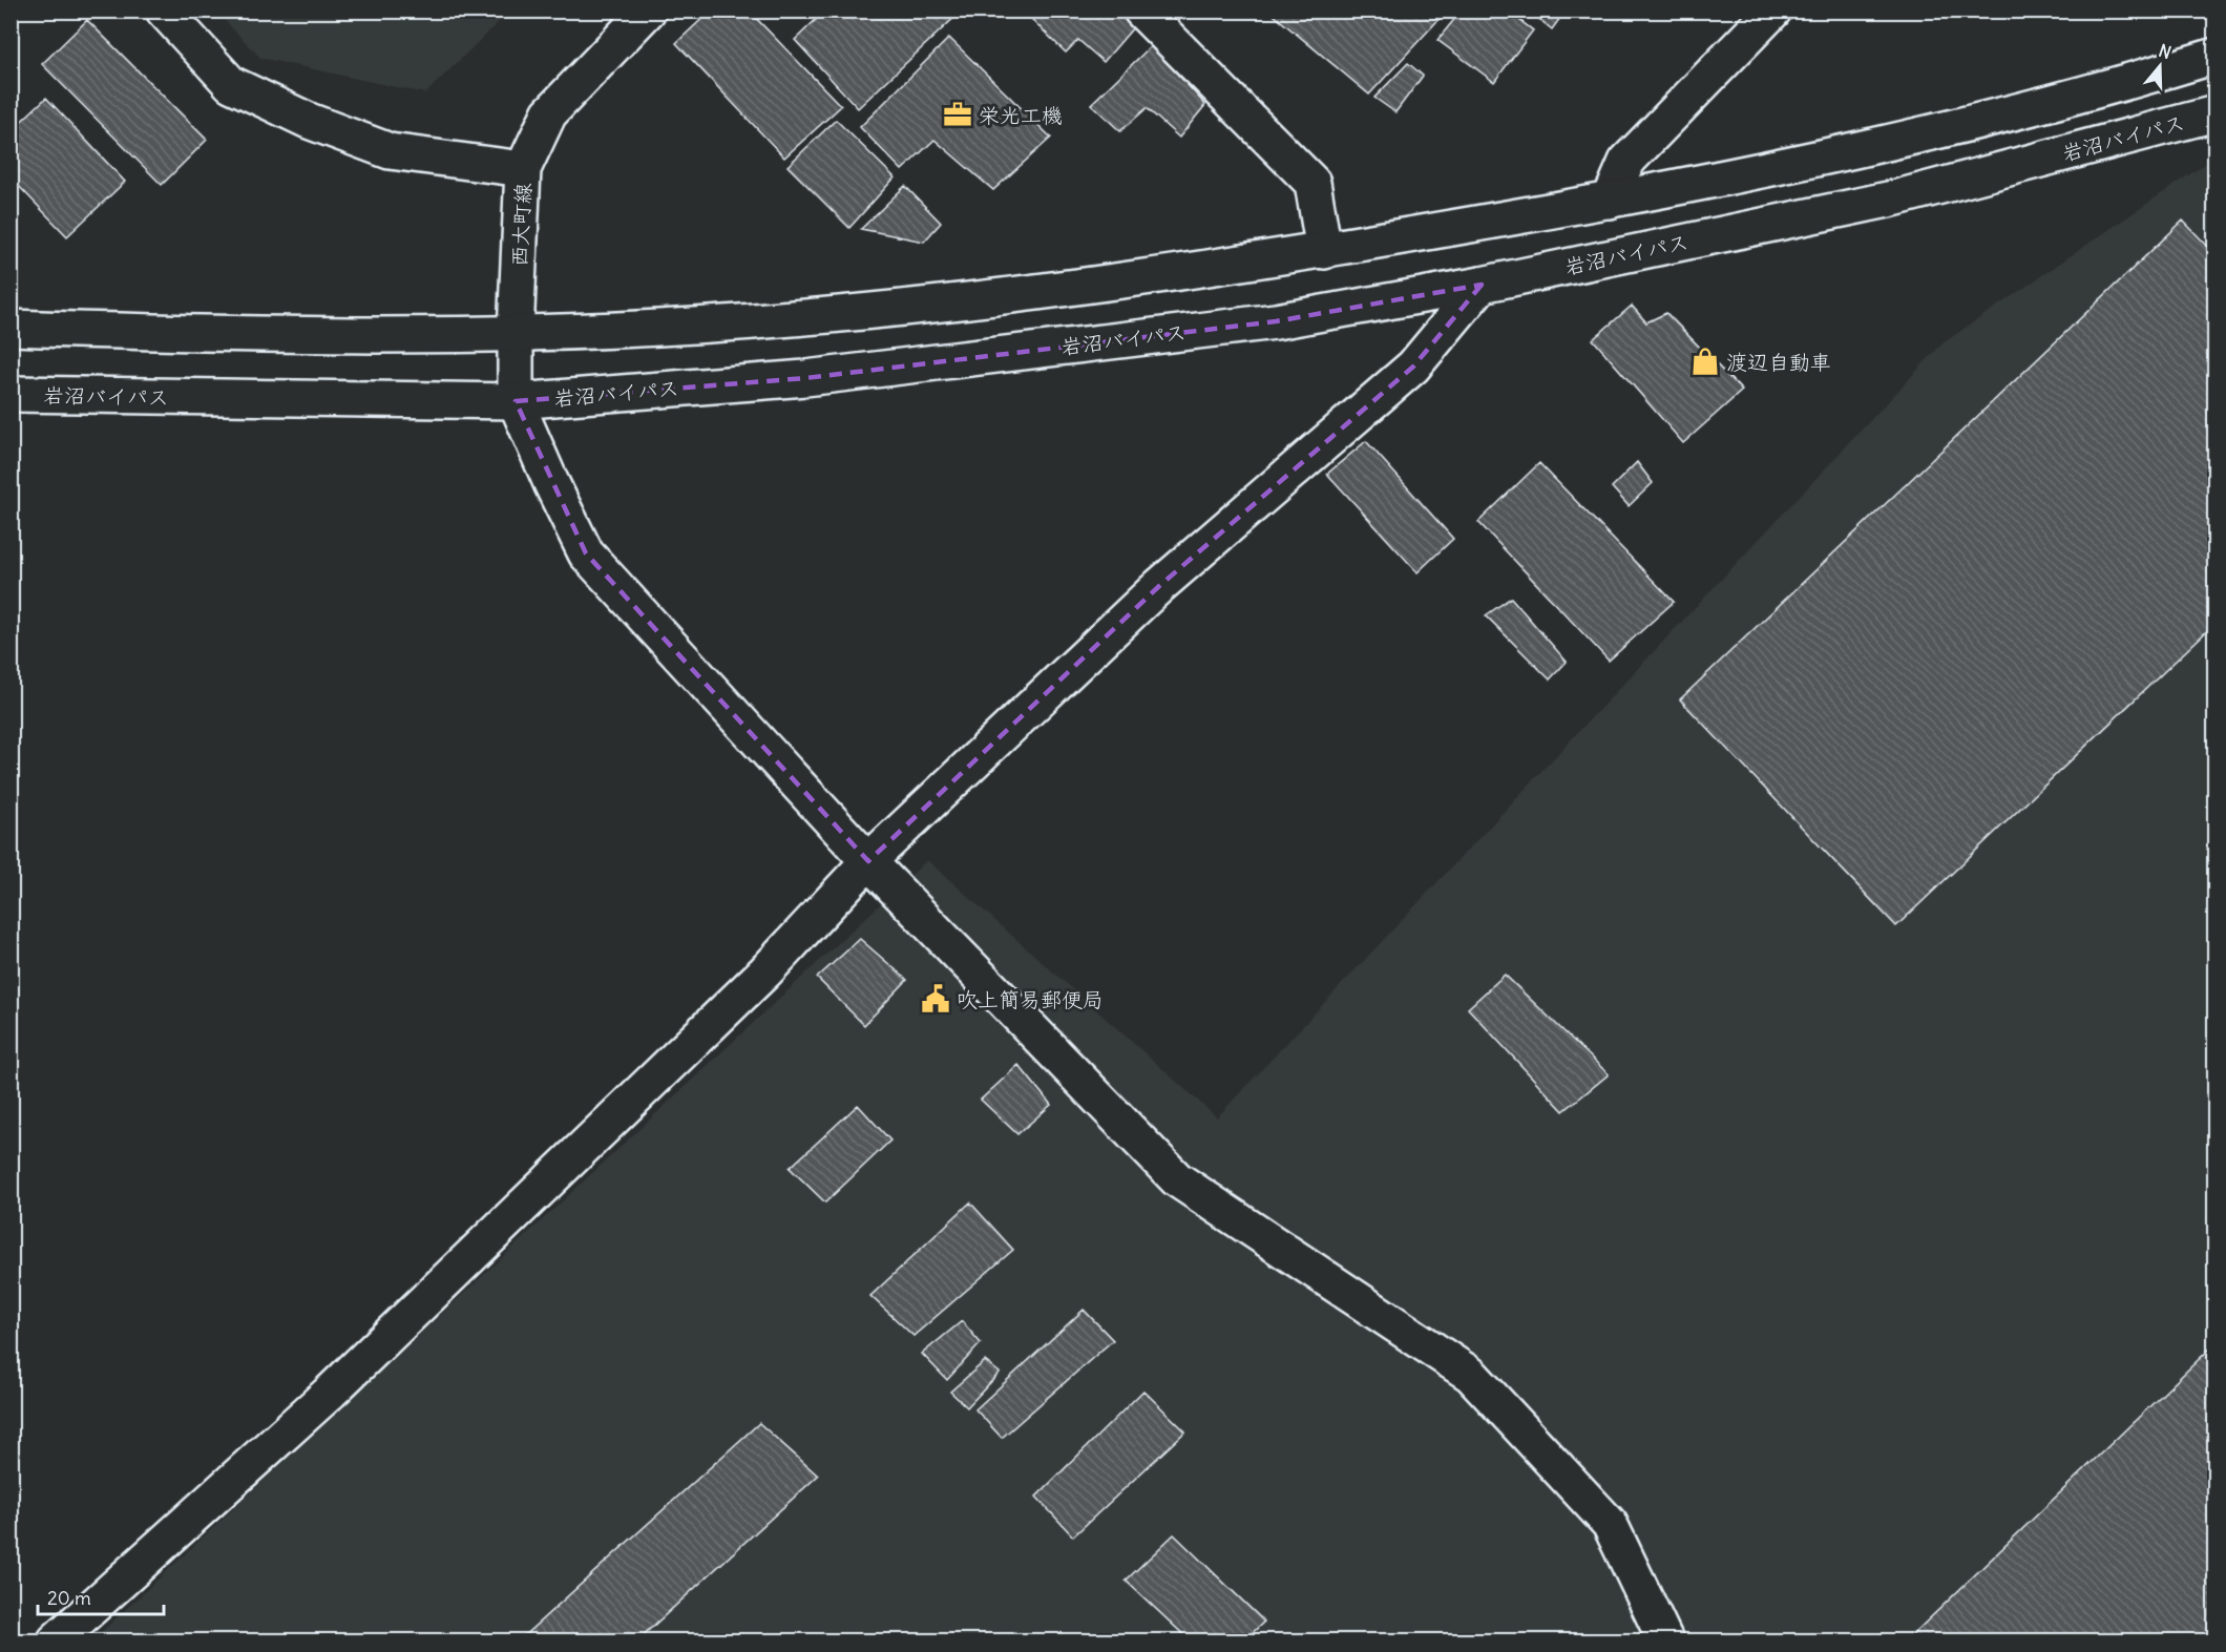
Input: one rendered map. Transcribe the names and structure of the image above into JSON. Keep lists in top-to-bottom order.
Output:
{
  "streets": {
    "main road": ["岩沼バイパス", "西大町線"]
  },
  "crossings": [
    ["岩沼バイパス", "西大町線"]
  ],
  "places": {
    "office": ["栄光工機"],
    "shop": ["渡辺自動車"],
    "public building": ["吹上簡易郵便局"]
  },
  "scale_bar": "20 m",
  "north": "top"
}
